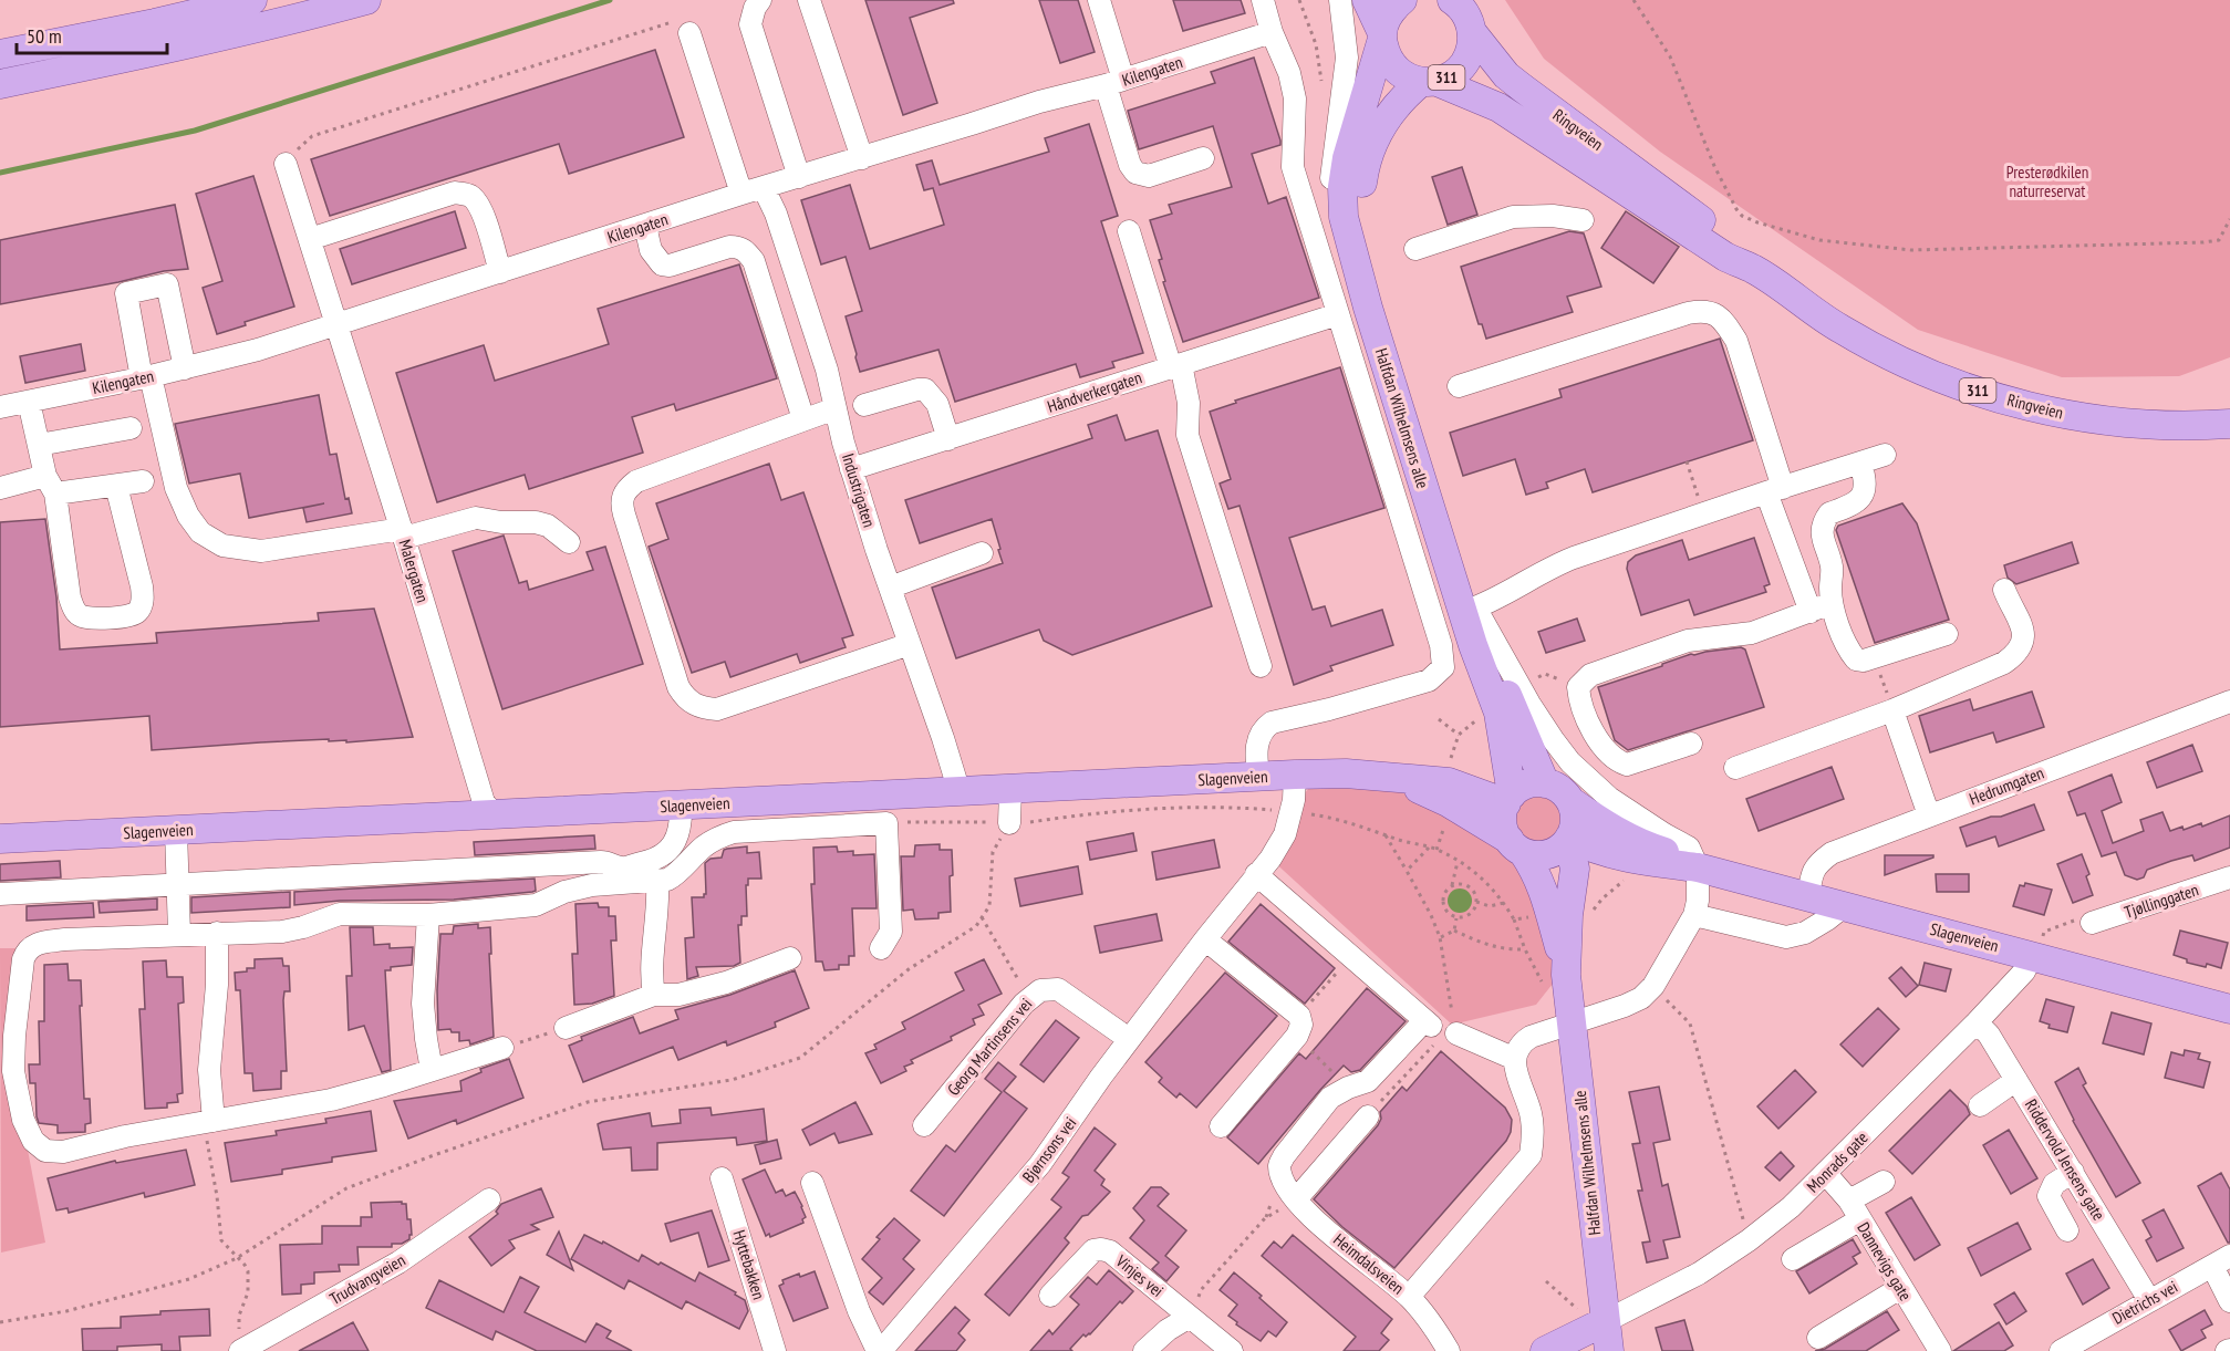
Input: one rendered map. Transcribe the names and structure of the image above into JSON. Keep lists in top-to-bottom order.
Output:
{
  "streets": {
    "main road": [
      "311",
      "Ringveien",
      "Halfdan Wilhelmsens alle",
      "Slagenveien"
    ],
    "street": [
      "Kilengaten",
      "Håndverkergaten",
      "Industrigaten",
      "Malergaten",
      "Hedrumgaten",
      "Tjøllinggaten",
      "Georg Martinsens vei",
      "Bjørnsons vei",
      "Riddervold Jensens gate",
      "Monrads gate",
      "Dannevigs gate",
      "Heimdalsveien",
      "Hyttebakken",
      "Vinjes vei",
      "Trudvangveien",
      "Dietrichs vei"
    ]
  },
  "crossings": [
    ["Kilengaten", "Industrigaten"],
    ["Kilengaten", "Malergaten"],
    ["311", "Ringveien"],
    ["311", "Halfdan Wilhelmsens alle"],
    ["Ringveien", "Halfdan Wilhelmsens alle"],
    ["Håndverkergaten", "Industrigaten"],
    ["Halfdan Wilhelmsens alle", "Slagenveien"],
    ["Halfdan Wilhelmsens alle", "Monrads gate"],
    ["Industrigaten", "Slagenveien"],
    ["Malergaten", "Slagenveien"],
    ["Slagenveien", "Hedrumgaten"],
    ["Slagenveien", "Bjørnsons vei"],
    ["Slagenveien", "Monrads gate"],
    ["Georg Martinsens vei", "Bjørnsons vei"],
    ["Riddervold Jensens gate", "Monrads gate"],
    ["Riddervold Jensens gate", "Dietrichs vei"],
    ["Monrads gate", "Dannevigs gate"]
  ],
  "parks": ["Presterødkilen naturreservat"],
  "scale_bar": "50 m"
}
